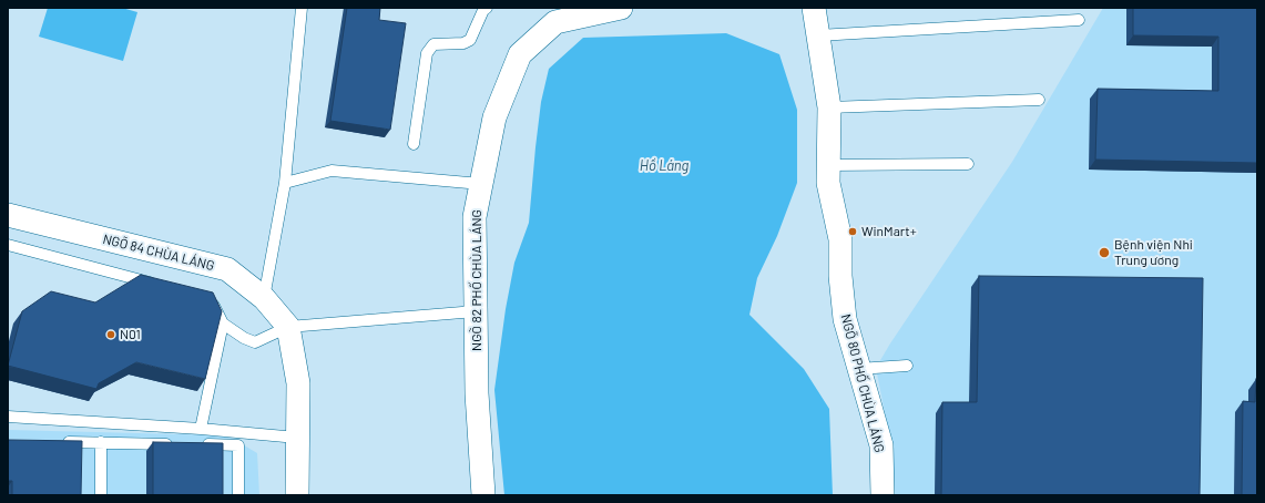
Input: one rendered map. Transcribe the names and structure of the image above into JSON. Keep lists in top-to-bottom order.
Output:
{
  "streets": {
    "street": ["NGÕ 84 CHÙA LÁNG", "NGÕ 82 PHỐ CHÙA LÁNG", "NGÕ 80 PHỐ CHÙA LÁNG"]
  },
  "water": ["Hồ Láng"],
  "places": ["WinMart+", "Bệnh viện Nhi Trung ương", "N01"]
}
